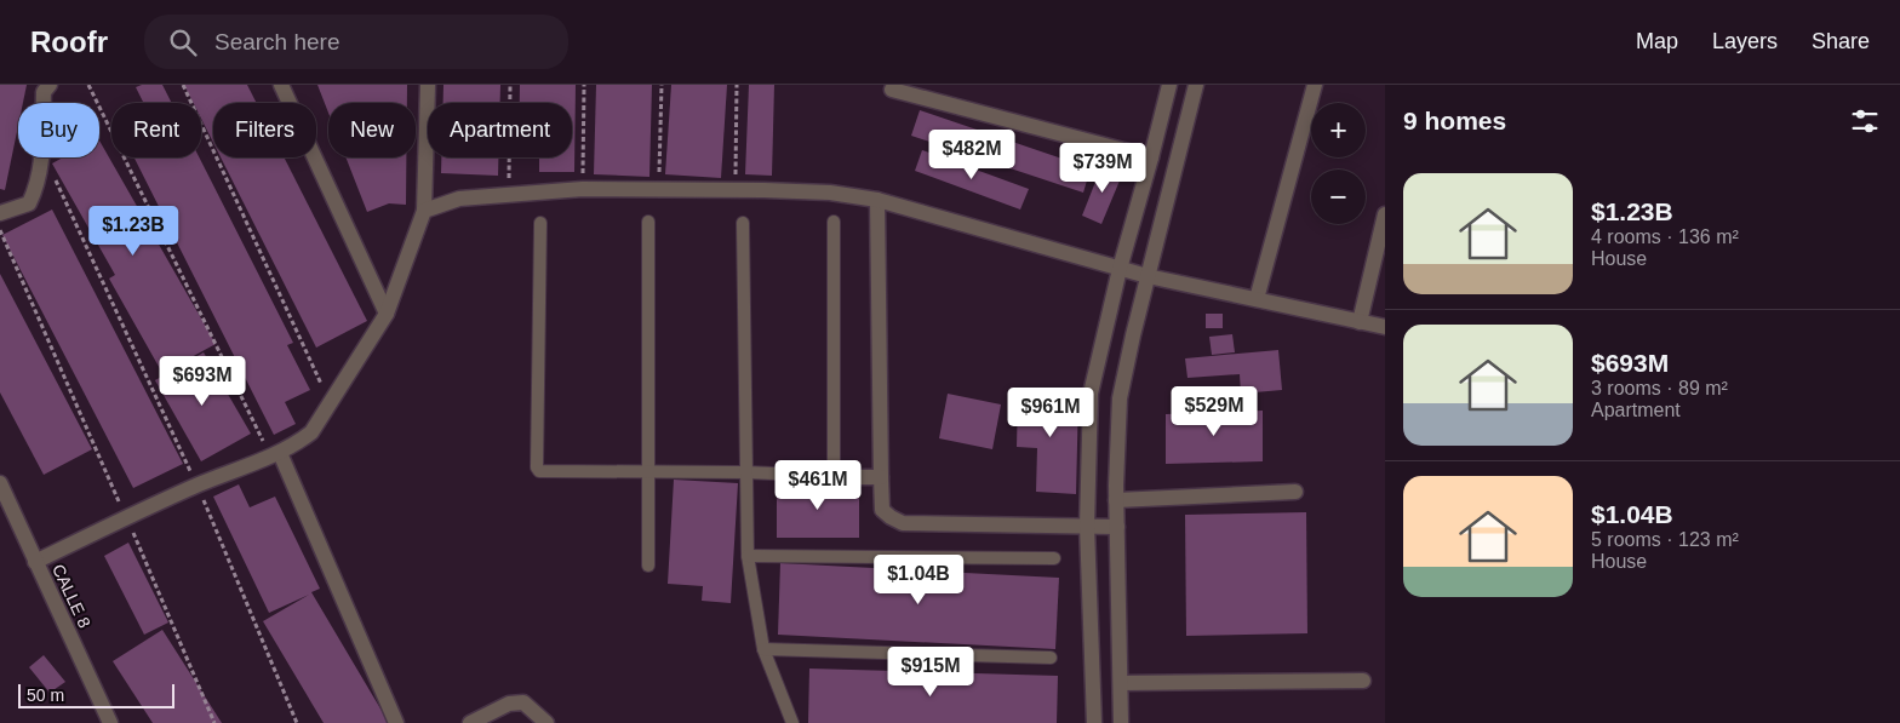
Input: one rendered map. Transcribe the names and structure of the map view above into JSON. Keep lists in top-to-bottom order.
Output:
{
  "streets": {
    "street": ["CALLE 8"]
  },
  "scale_bar": "50 m",
  "page": {
    "header": "Roofr",
    "search": "Search here",
    "nav": ["Map", "Layers", "Share"],
    "heading": "9 homes",
    "map_buttons": ["+", "−"],
    "chip": [
      "Buy",
      "Rent",
      "Filters",
      "New",
      "Apartment"
    ],
    "price": [
      "$482M",
      "$739M",
      "$1.23B",
      "$693M",
      "$529M",
      "$961M",
      "$461M",
      "$1.04B",
      "$915M"
    ],
    "list": [
      {
        "name": "$1.23B",
        "note": "4 rooms · 136 m² · House"
      },
      {
        "name": "$693M",
        "note": "3 rooms · 89 m² · Apartment"
      },
      {
        "name": "$1.04B",
        "note": "5 rooms · 123 m² · House"
      }
    ],
    "scale": "50 m"
  }
}
